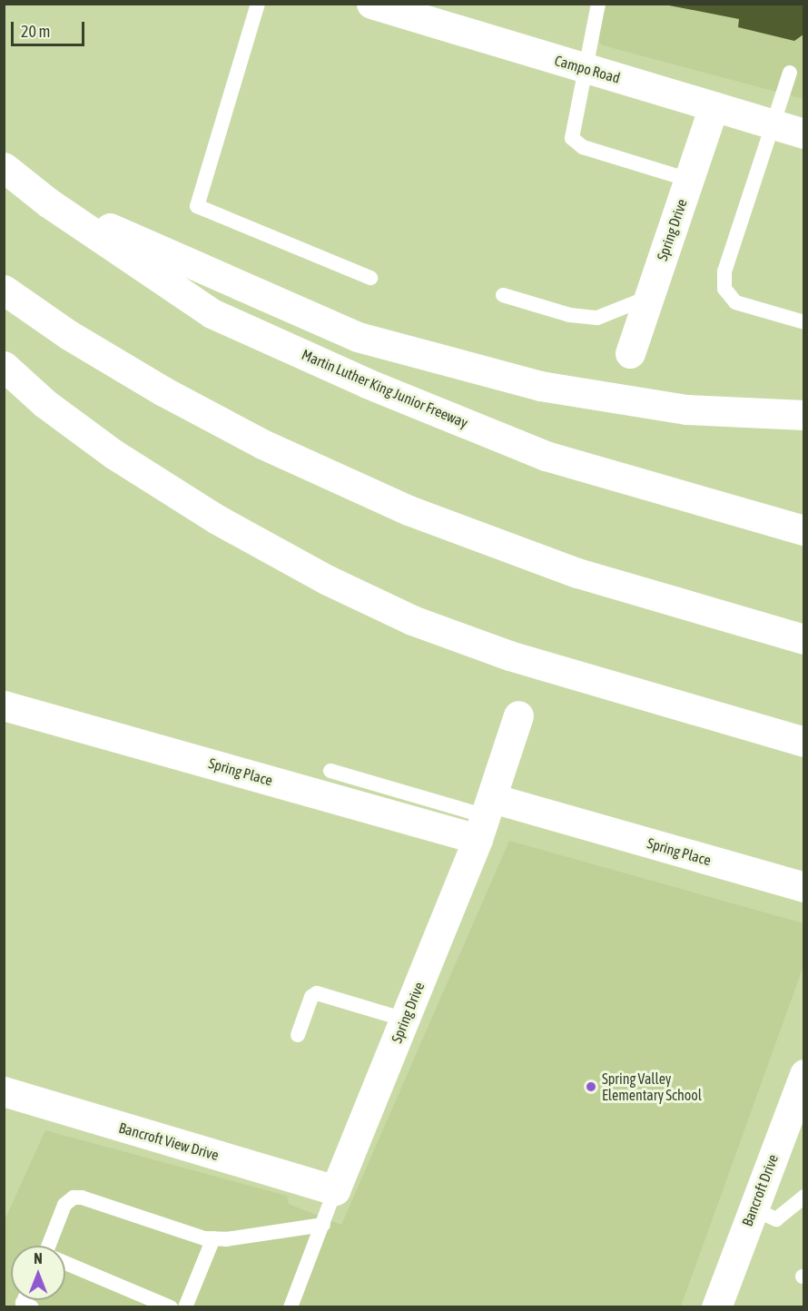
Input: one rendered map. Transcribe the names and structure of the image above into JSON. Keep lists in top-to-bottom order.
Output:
{
  "streets": {
    "main road": [
      "Campo Road",
      "Spring Drive",
      "Martin Luther King Junior Freeway",
      "Spring Place",
      "Bancroft View Drive",
      "Bancroft Drive"
    ]
  },
  "crossings": [
    ["Campo Road", "Spring Drive"],
    ["Spring Drive", "Spring Place"],
    ["Spring Drive", "Bancroft View Drive"]
  ],
  "places": ["Spring Valley Elementary School"],
  "scale_bar": "20 m",
  "north": "top"
}
